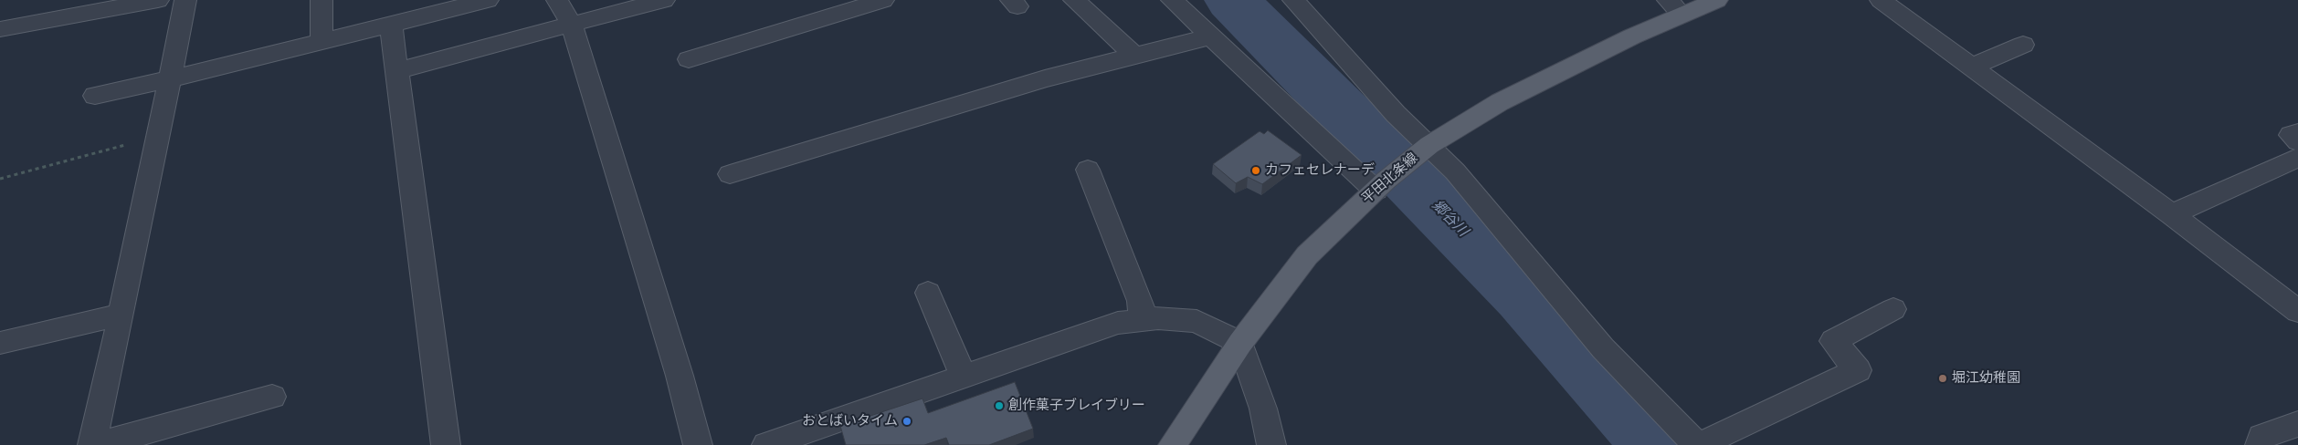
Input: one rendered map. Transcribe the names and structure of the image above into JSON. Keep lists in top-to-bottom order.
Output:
{
  "streets": {
    "main road": ["平田北条線"]
  },
  "water": ["郷谷川"],
  "places": [
    "カフェセレナーデ",
    "堀江幼稚園",
    "創作菓子ブレイブリー",
    "おとばいタイム"
  ]
}
